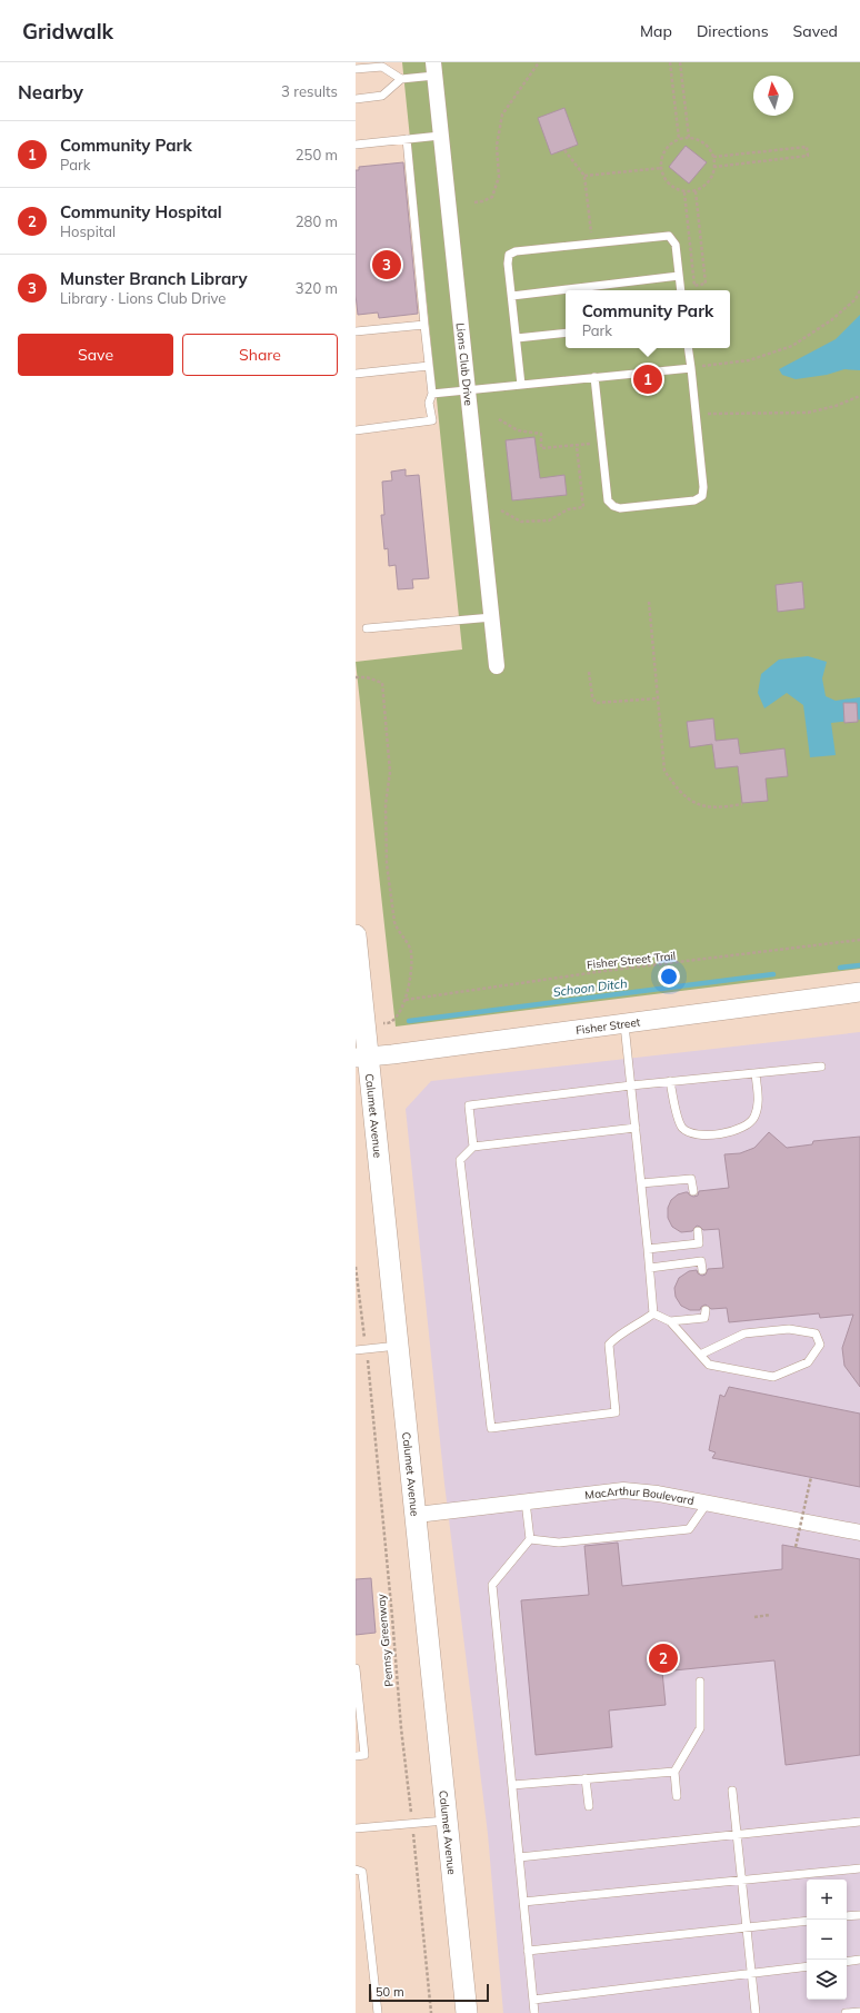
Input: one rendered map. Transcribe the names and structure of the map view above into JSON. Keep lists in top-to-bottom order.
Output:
{
  "streets": {
    "main road": ["Calumet Avenue"],
    "street": ["Lions Club Drive", "Fisher Street", "MacArthur Boulevard"],
    "path": ["Fisher Street Trail", "Pennsy Greenway"]
  },
  "crossings": [
    ["Fisher Street", "Calumet Avenue"],
    ["Calumet Avenue", "MacArthur Boulevard"]
  ],
  "water": ["Schoon Ditch"],
  "scale_bar": "50 m",
  "north": "top",
  "page": {
    "header": "Gridwalk",
    "nav": ["Map", "Directions", "Saved"],
    "heading": ["Nearby", "3 results"],
    "list": [
      {
        "mark": "1",
        "name": "Community Park",
        "note": "Park",
        "value": "250 m"
      },
      {
        "mark": "2",
        "name": "Community Hospital",
        "note": "Hospital",
        "value": "280 m"
      },
      {
        "mark": "3",
        "name": "Munster Branch Library",
        "note": "Library · Lions Club Drive",
        "value": "320 m"
      }
    ],
    "pins": ["3", "1", "2"],
    "popup": ["Community Park", "Park"],
    "buttons": ["Save", "Share"],
    "map_buttons": ["+", "−"],
    "scale": "50 m"
  }
}
